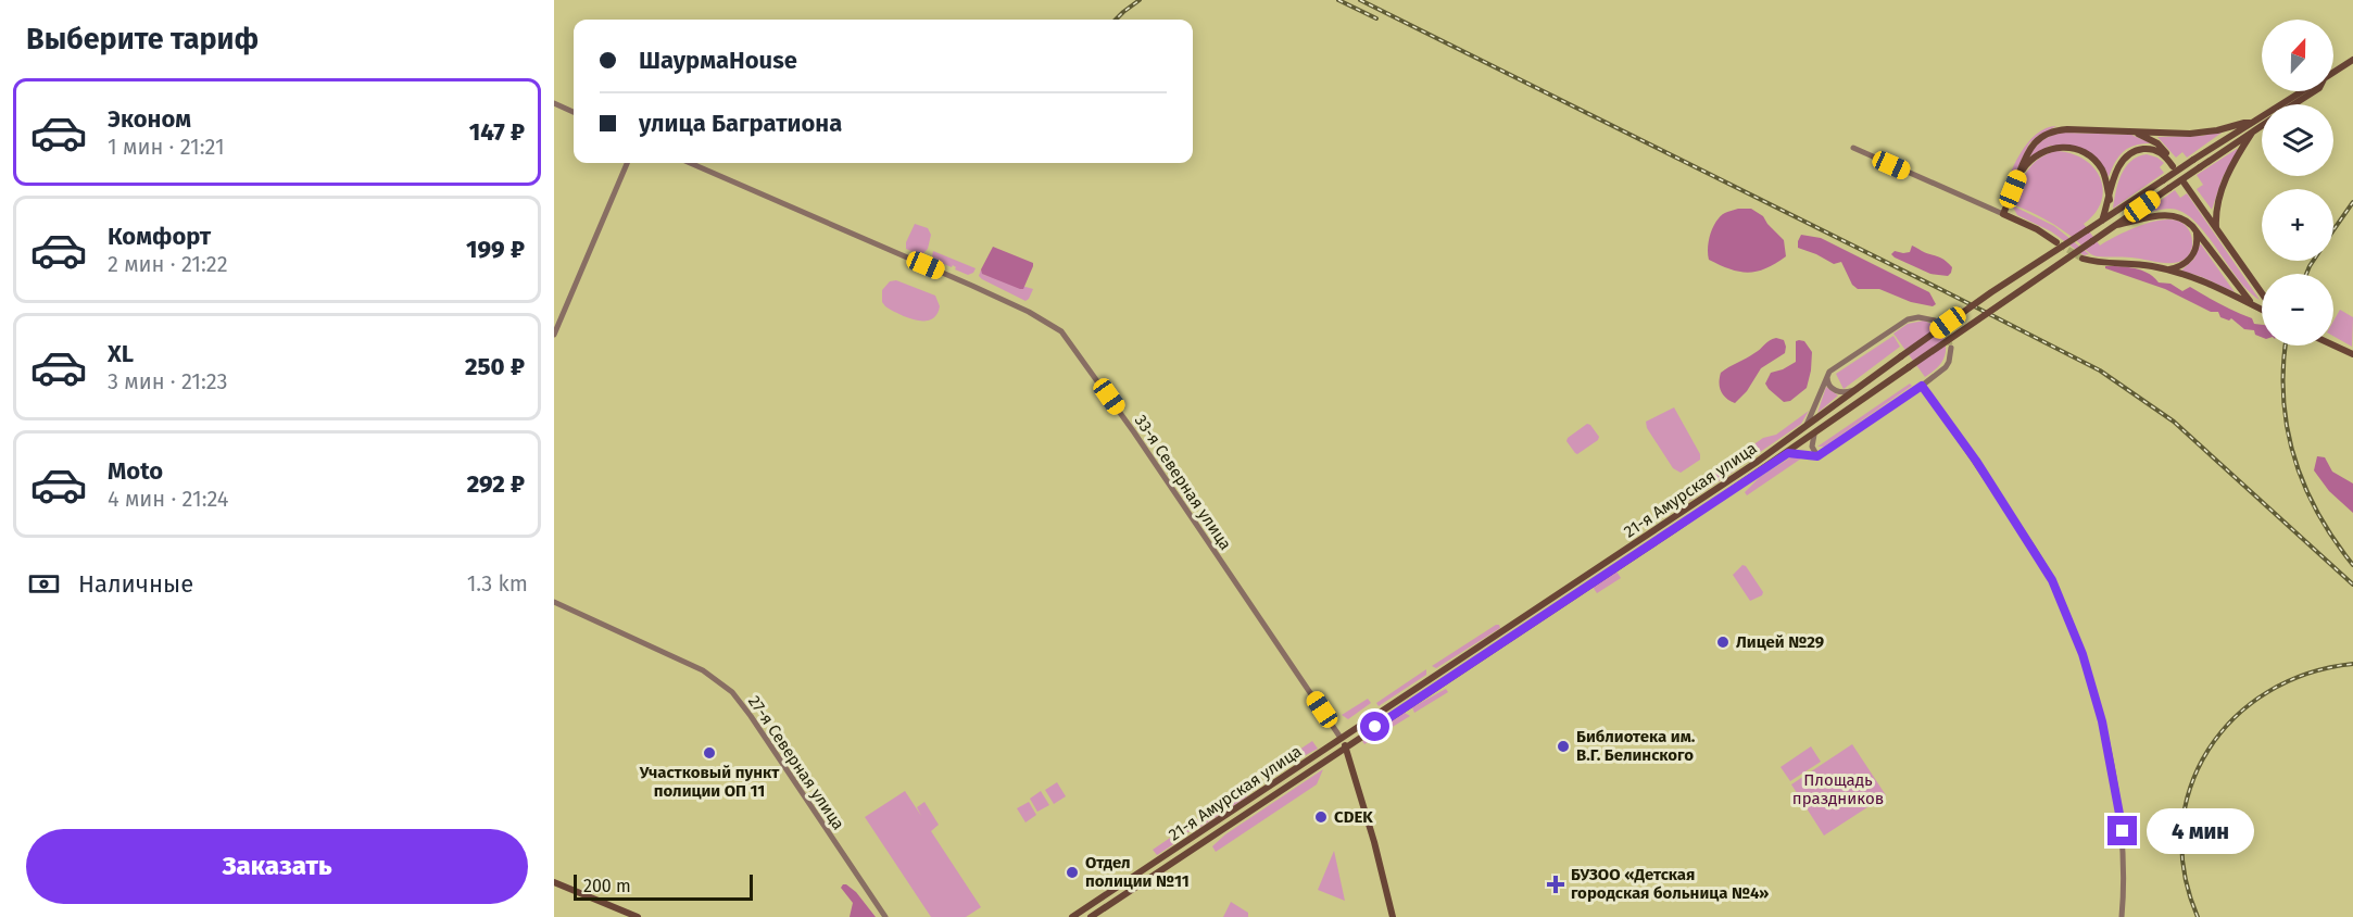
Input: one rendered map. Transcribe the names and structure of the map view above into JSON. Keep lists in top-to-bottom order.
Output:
{
  "streets": {
    "main road": ["21-я Амурская улица"],
    "street": ["33-я Северная улица", "27-я Северная улица"]
  },
  "crossings": [
    ["33-я Северная улица", "21-я Амурская улица"]
  ],
  "parks": ["Площадь праздников"],
  "places": {
    "other": [
      "Лицей №29",
      "Библиотека им. В.Г. Белинского",
      "Участковый пункт полиции ОП 11",
      "CDEK",
      "Отдел полиции №11"
    ],
    "health": ["БУЗОО «Детская городская больница №4»"]
  },
  "scale_bar": "200 m",
  "north": "top",
  "page": {
    "heading": "Выберите тариф",
    "map_buttons": ["+", "−"],
    "banner": ["ШаурмаHouse", "улица Багратиона"],
    "list": [
      {
        "name": "Эконом",
        "note": "1 мин · 21:21",
        "value": "147 ₽"
      },
      {
        "name": "Комфорт",
        "note": "2 мин · 21:22",
        "value": "199 ₽"
      },
      {
        "name": "XL",
        "note": "3 мин · 21:23",
        "value": "250 ₽"
      },
      {
        "name": "Moto",
        "note": "4 мин · 21:24",
        "value": "292 ₽"
      }
    ],
    "pay": ["Наличные", "1.3 km"],
    "bubble": "4 мин",
    "buttons": "Заказать",
    "scale": "200 m"
  }
}
